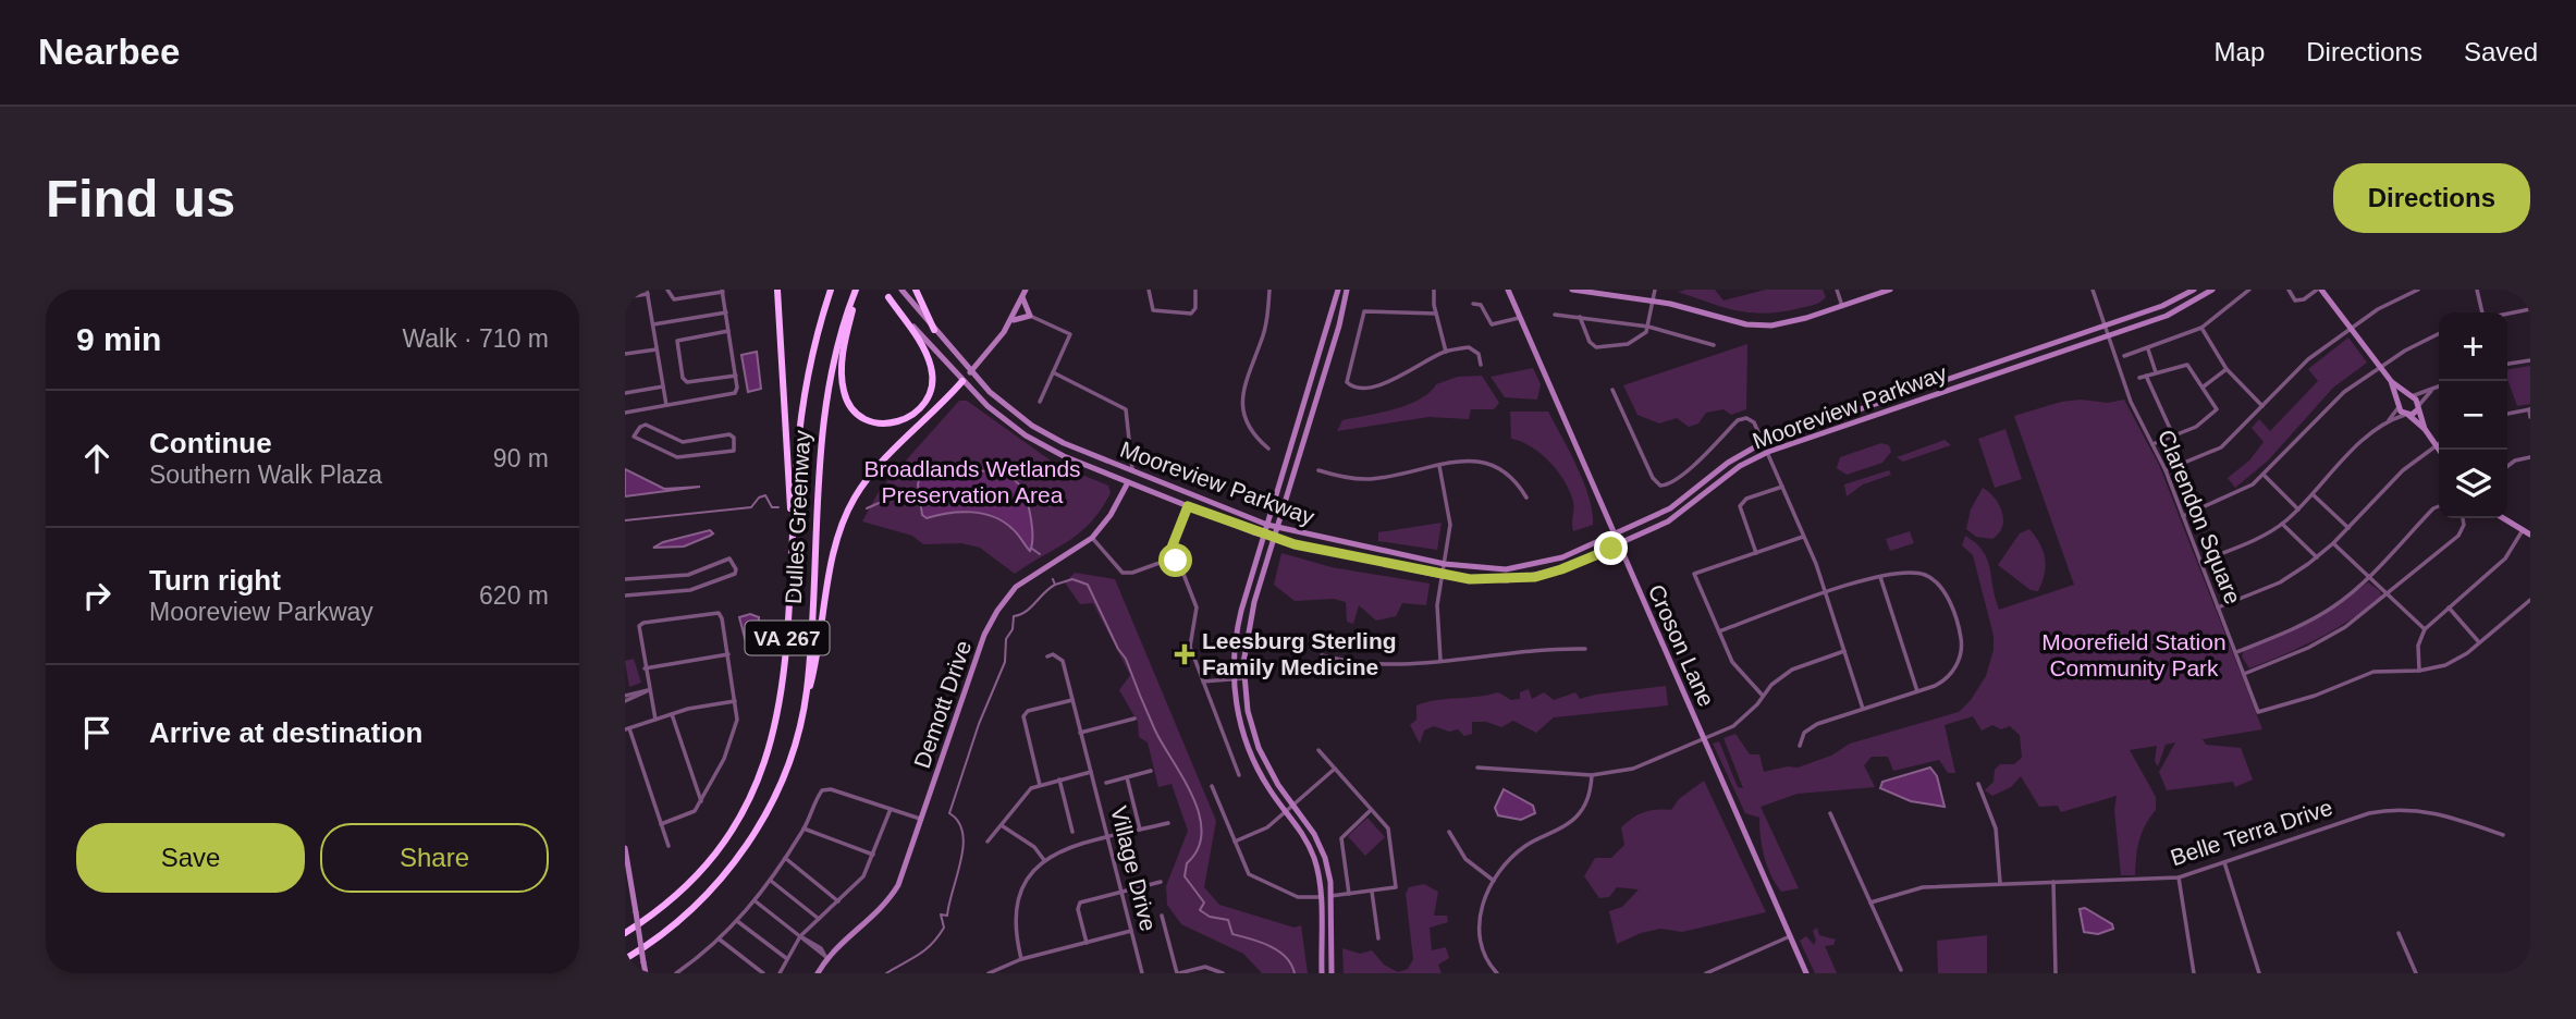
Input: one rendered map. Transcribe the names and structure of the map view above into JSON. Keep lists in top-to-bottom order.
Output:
{
  "streets": {
    "highway": ["Dulles Greenway", "VA 267"],
    "main road": ["Mooreview Parkway", "Croson Lane", "Demott Drive"],
    "street": ["Clarendon Square", "Belle Terra Drive", "Village Drive"]
  },
  "crossings": [
    ["Mooreview Parkway", "Clarendon Square"],
    ["Mooreview Parkway", "Croson Lane"],
    ["Mooreview Parkway", "Demott Drive"]
  ],
  "parks": ["Broadlands Wetlands Preservation Area", "Moorefield Station Community Park"],
  "places": {
    "health": ["Leesburg Sterling Family Medicine"]
  },
  "page": {
    "header": "Nearbee",
    "nav": ["Map", "Directions", "Saved"],
    "buttons": [
      "Directions",
      ["Save", "Share"]
    ],
    "title": "Find us",
    "heading": ["9 min", "Walk · 710 m"],
    "map_buttons": ["+", "−"],
    "list": [
      ["Continue", "Southern Walk Plaza", "90 m"],
      ["Turn right", "Mooreview Parkway", "620 m"],
      "Arrive at destination"
    ]
  }
}
